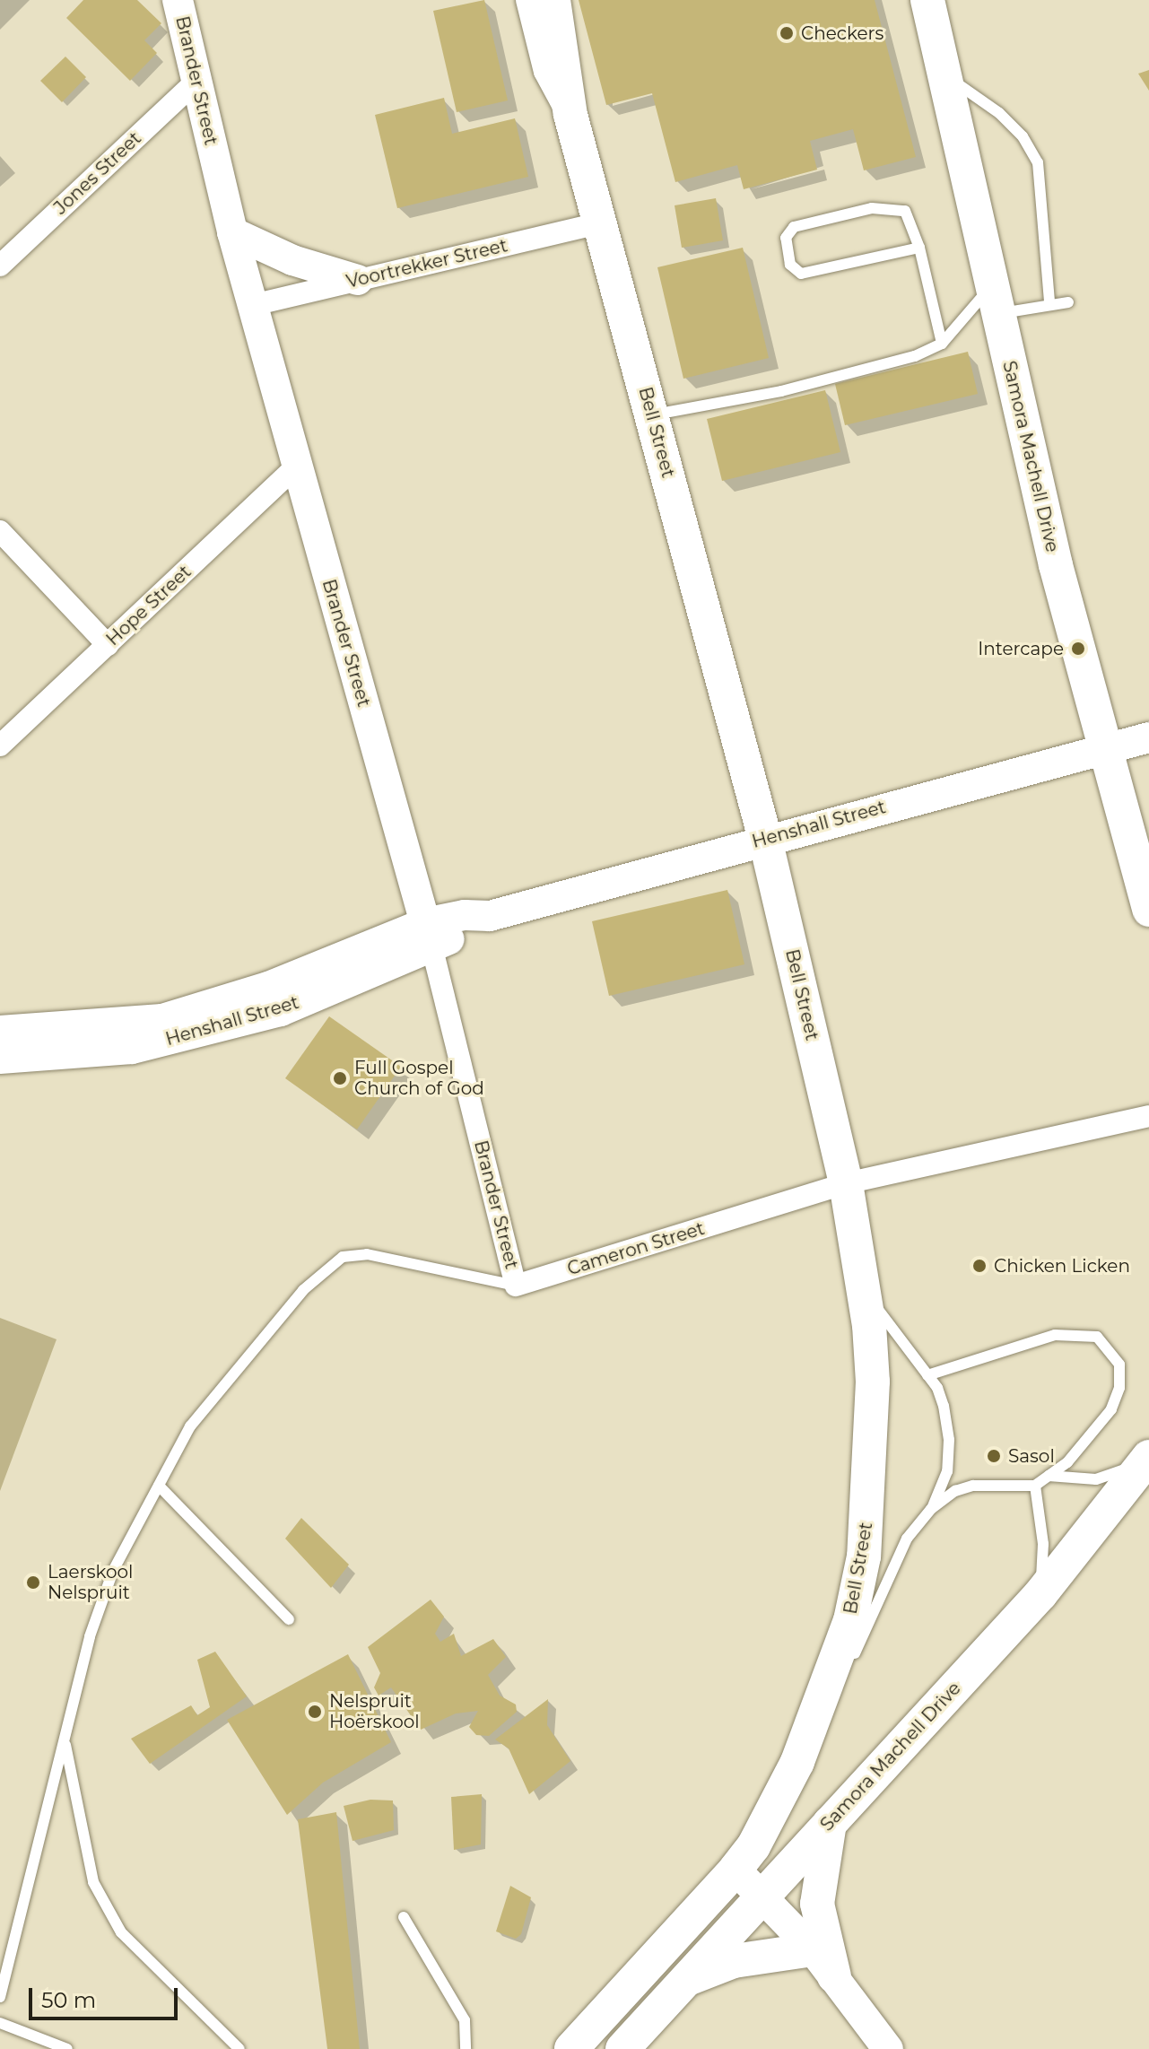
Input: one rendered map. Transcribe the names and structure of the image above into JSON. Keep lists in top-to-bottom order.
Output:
{
  "streets": {
    "main road": ["Bell Street", "Samora Machell Drive"],
    "street": [
      "Brander Street",
      "Jones Street",
      "Voortrekker Street",
      "Hope Street",
      "Henshall Street",
      "Cameron Street"
    ]
  },
  "crossings": [
    ["Brander Street", "Jones Street"],
    ["Brander Street", "Voortrekker Street"],
    ["Brander Street", "Hope Street"],
    ["Brander Street", "Henshall Street"],
    ["Brander Street", "Cameron Street"],
    ["Voortrekker Street", "Bell Street"],
    ["Bell Street", "Henshall Street"],
    ["Bell Street", "Cameron Street"],
    ["Samora Machell Drive", "Henshall Street"]
  ],
  "places": [
    "Checkers",
    "Intercape",
    "Full Gospel Church of God",
    "Chicken Licken",
    "Sasol",
    "Laerskool Nelspruit",
    "Nelspruit Hoërskool"
  ],
  "scale_bar": "50 m"
}
